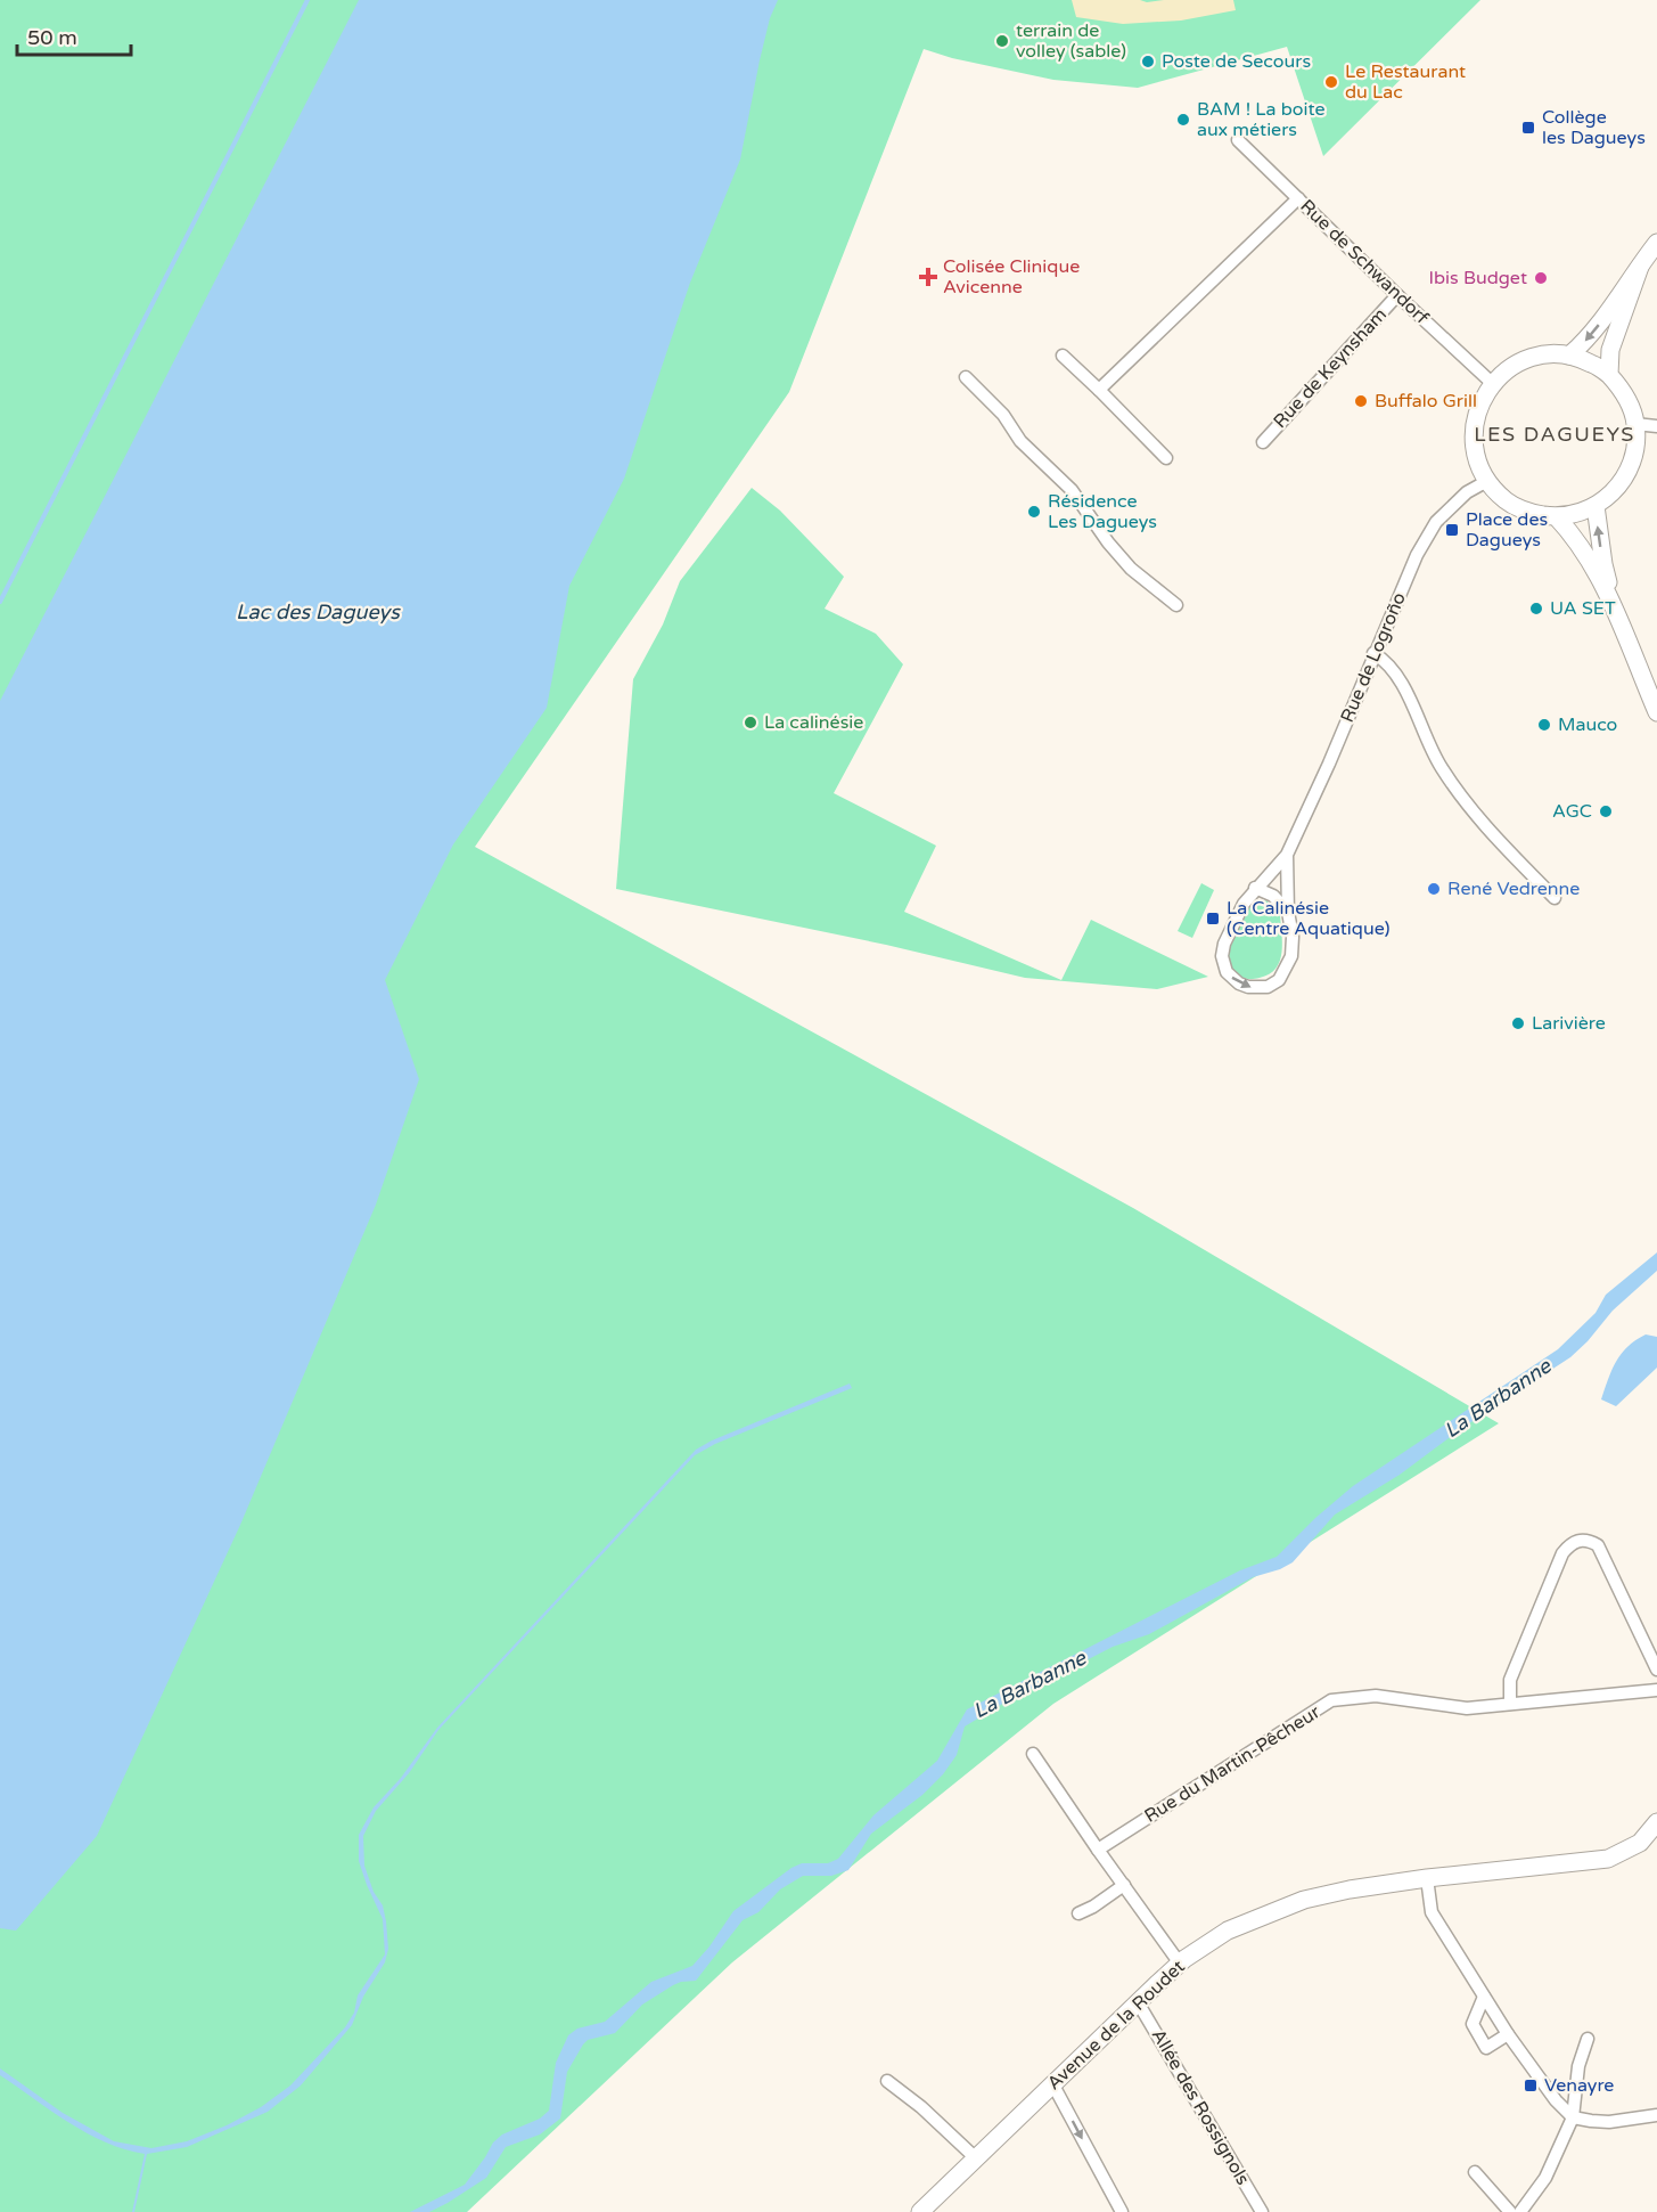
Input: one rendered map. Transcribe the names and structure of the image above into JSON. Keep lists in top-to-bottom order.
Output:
{
  "streets": {
    "main road": ["Avenue de la Roudet"],
    "street": [
      "Rue de Schwandorf",
      "Rue de Keynsham",
      "Rue de Logroño",
      "Rue du Martin-Pêcheur",
      "Allée des Rossignols"
    ]
  },
  "crossings": [
    ["Rue de Schwandorf", "Rue de Keynsham"],
    ["Rue de Schwandorf", "Rue de Logroño"],
    ["Avenue de la Roudet", "Allée des Rossignols"]
  ],
  "districts": ["LES DAGUEYS"],
  "water": ["Lac des Dagueys", "La Barbanne"],
  "places": {
    "other": [
      "terrain de volley (sable)",
      "Poste de Secours",
      "Le Restaurant du Lac",
      "BAM ! La boite aux métiers",
      "Ibis Budget",
      "Buffalo Grill",
      "Résidence Les Dagueys",
      "UA SET",
      "La calinésie",
      "Mauco",
      "AGC",
      "René Vedrenne",
      "Larivière"
    ],
    "transit": [
      "Collège les Dagueys",
      "Place des Dagueys",
      "La Calinésie (Centre Aquatique)",
      "Venayre"
    ],
    "health": ["Colisée Clinique Avicenne"]
  },
  "scale_bar": "50 m"
}
